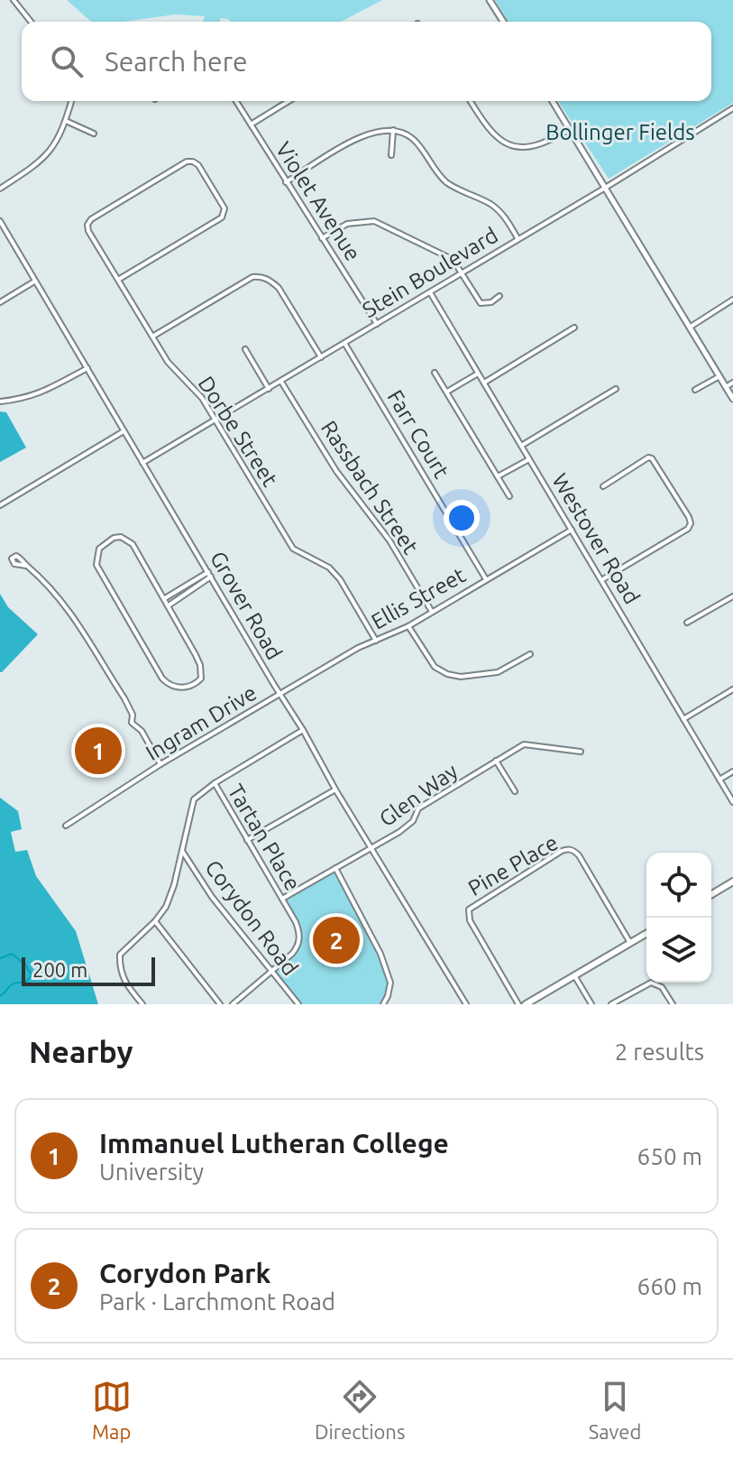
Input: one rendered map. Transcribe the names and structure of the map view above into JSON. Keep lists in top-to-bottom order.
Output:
{
  "streets": {
    "street": [
      "Violet Avenue",
      "Stein Boulevard",
      "Dorbe Street",
      "Farr Court",
      "Rassbach Street",
      "Westover Road",
      "Ellis Street",
      "Grover Road",
      "Ingram Drive",
      "Glen Way",
      "Tartan Place",
      "Pine Place",
      "Corydon Road"
    ]
  },
  "crossings": [
    ["Violet Avenue", "Stein Boulevard"],
    ["Stein Boulevard", "Dorbe Street"],
    ["Stein Boulevard", "Farr Court"],
    ["Stein Boulevard", "Rassbach Street"],
    ["Stein Boulevard", "Westover Road"],
    ["Stein Boulevard", "Grover Road"],
    ["Dorbe Street", "Ellis Street"],
    ["Farr Court", "Ellis Street"],
    ["Rassbach Street", "Ellis Street"],
    ["Westover Road", "Ellis Street"],
    ["Ellis Street", "Grover Road"],
    ["Ellis Street", "Ingram Drive"],
    ["Grover Road", "Ingram Drive"],
    ["Grover Road", "Glen Way"],
    ["Glen Way", "Tartan Place"],
    ["Tartan Place", "Corydon Road"]
  ],
  "parks": ["Bollinger Fields"],
  "scale_bar": "200 m",
  "page": {
    "search": "Search here",
    "pins": ["1", "2"],
    "scale": "200 m",
    "heading": ["Nearby", "2 results"],
    "list": [
      {
        "mark": "1",
        "name": "Immanuel Lutheran College",
        "note": "University",
        "value": "650 m"
      },
      {
        "mark": "2",
        "name": "Corydon Park",
        "note": "Park · Larchmont Road",
        "value": "660 m"
      }
    ],
    "nav": ["Map", "Directions", "Saved"]
  }
}
